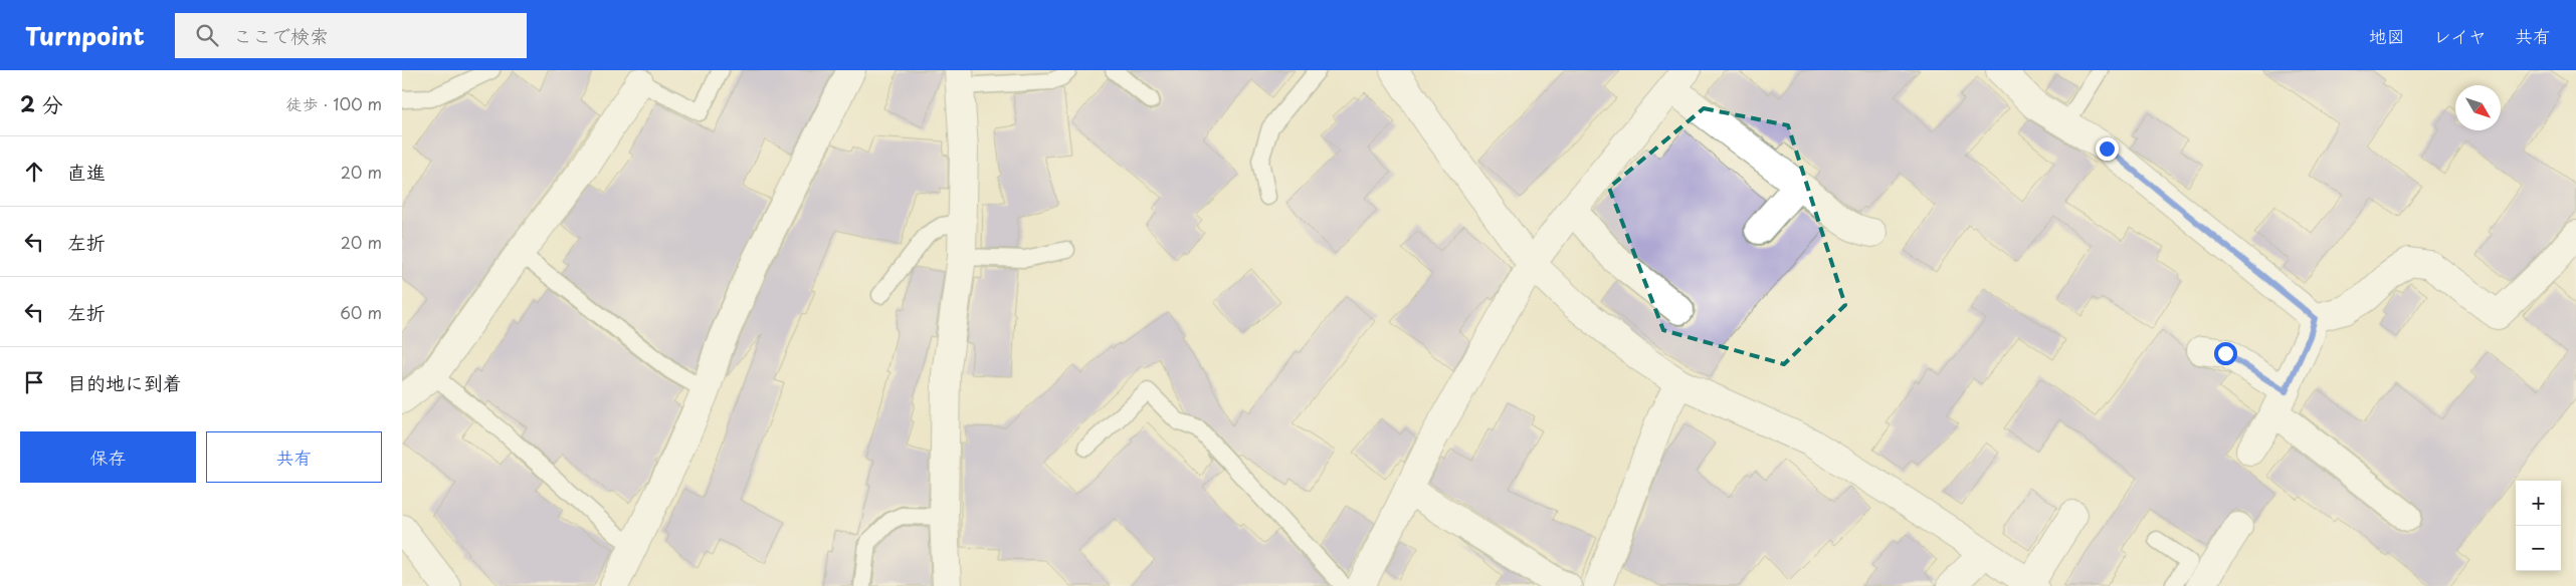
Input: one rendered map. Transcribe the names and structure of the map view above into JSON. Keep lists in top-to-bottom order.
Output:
{
  "north": "bottom right",
  "page": {
    "header": "Turnpoint",
    "search": "ここで検索",
    "nav": ["地図", "レイヤ", "共有"],
    "heading": ["2 分", "徒歩 · 100 m"],
    "list": [
      ["直進", "20 m"],
      ["左折", "20 m"],
      ["左折", "60 m"],
      "目的地に到着"
    ],
    "buttons": ["保存", "共有"],
    "map_buttons": ["+", "−"]
  }
}
